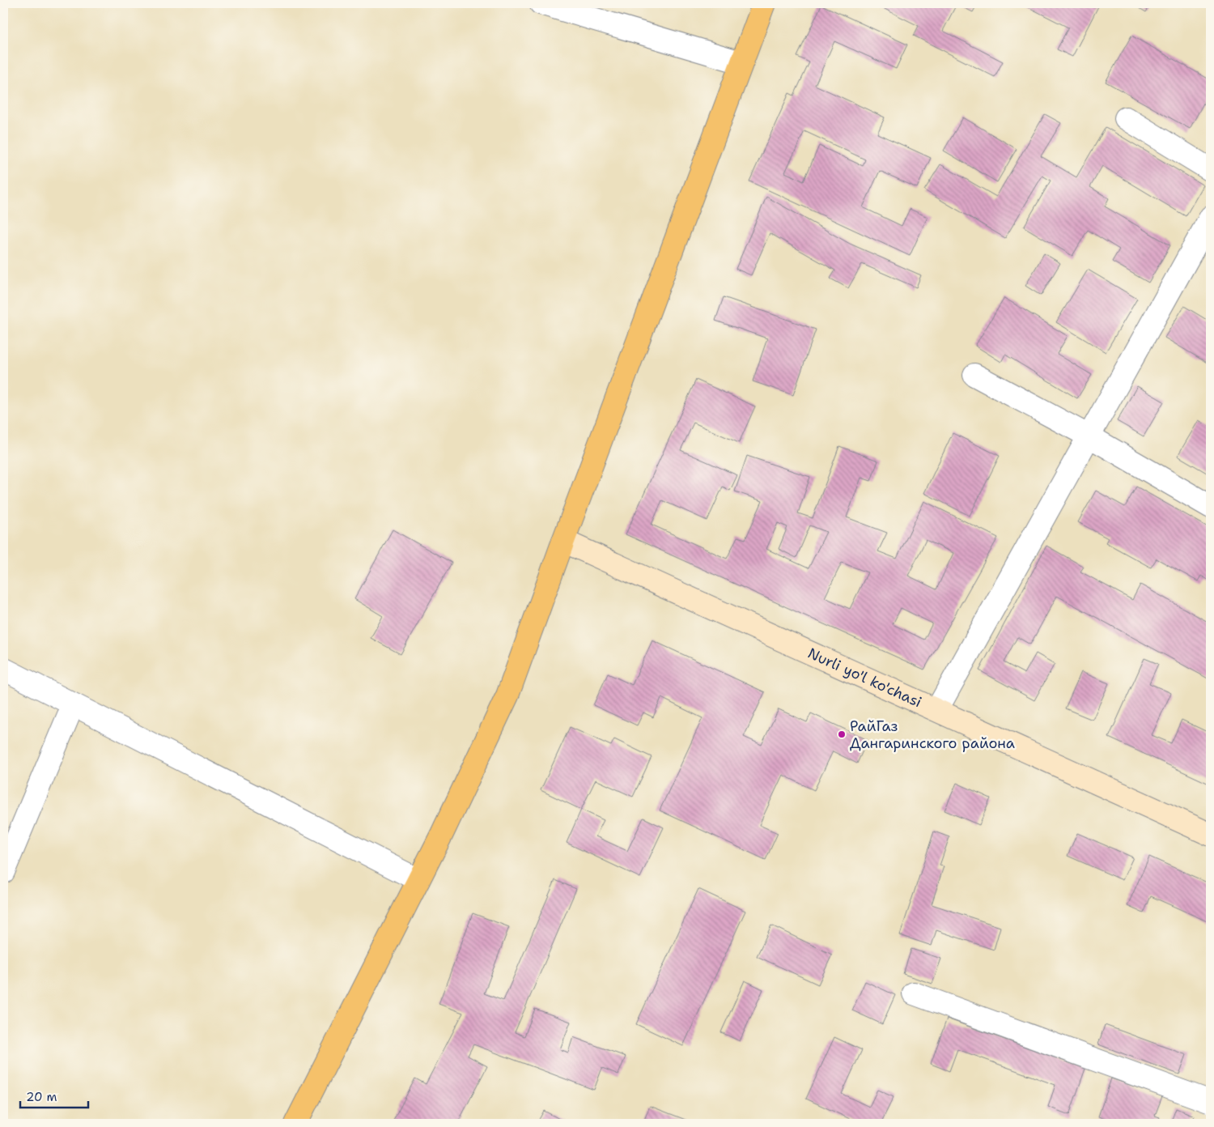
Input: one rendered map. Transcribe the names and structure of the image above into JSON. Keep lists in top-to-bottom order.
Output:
{
  "streets": {
    "main road": ["Nurli yo'l ko'chasi"]
  },
  "places": ["РайГаз Дангаринского района"],
  "scale_bar": "20 m"
}
